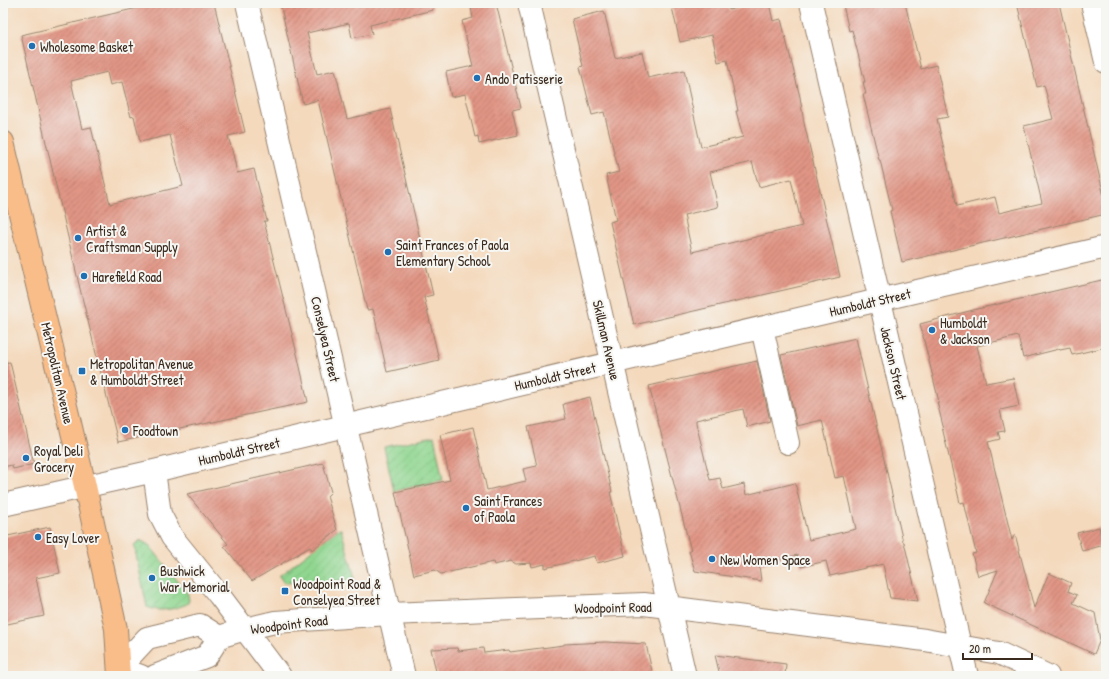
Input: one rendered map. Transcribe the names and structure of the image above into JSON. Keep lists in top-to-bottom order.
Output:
{
  "streets": {
    "main road": ["Metropolitan Avenue"],
    "street": [
      "Humboldt Street",
      "Conselyea Street",
      "Skillman Avenue",
      "Jackson Street",
      "Woodpoint Road"
    ]
  },
  "crossings": [
    ["Humboldt Street", "Conselyea Street"],
    ["Humboldt Street", "Skillman Avenue"],
    ["Humboldt Street", "Jackson Street"],
    ["Humboldt Street", "Metropolitan Avenue"],
    ["Conselyea Street", "Woodpoint Road"],
    ["Skillman Avenue", "Woodpoint Road"],
    ["Jackson Street", "Woodpoint Road"]
  ],
  "places": {
    "other": [
      "Wholesome Basket",
      "Ando Patisserie",
      "Artist & Craftsman Supply",
      "Saint Frances of Paola Elementary School",
      "Harefield Road",
      "Humboldt & Jackson",
      "Foodtown",
      "Royal Deli Grocery",
      "Saint Frances of Paola",
      "Easy Lover",
      "New Women Space",
      "Bushwick War Memorial"
    ],
    "transit": ["Metropolitan Avenue & Humboldt Street", "Woodpoint Road & Conselyea Street"]
  },
  "scale_bar": "20 m"
}
